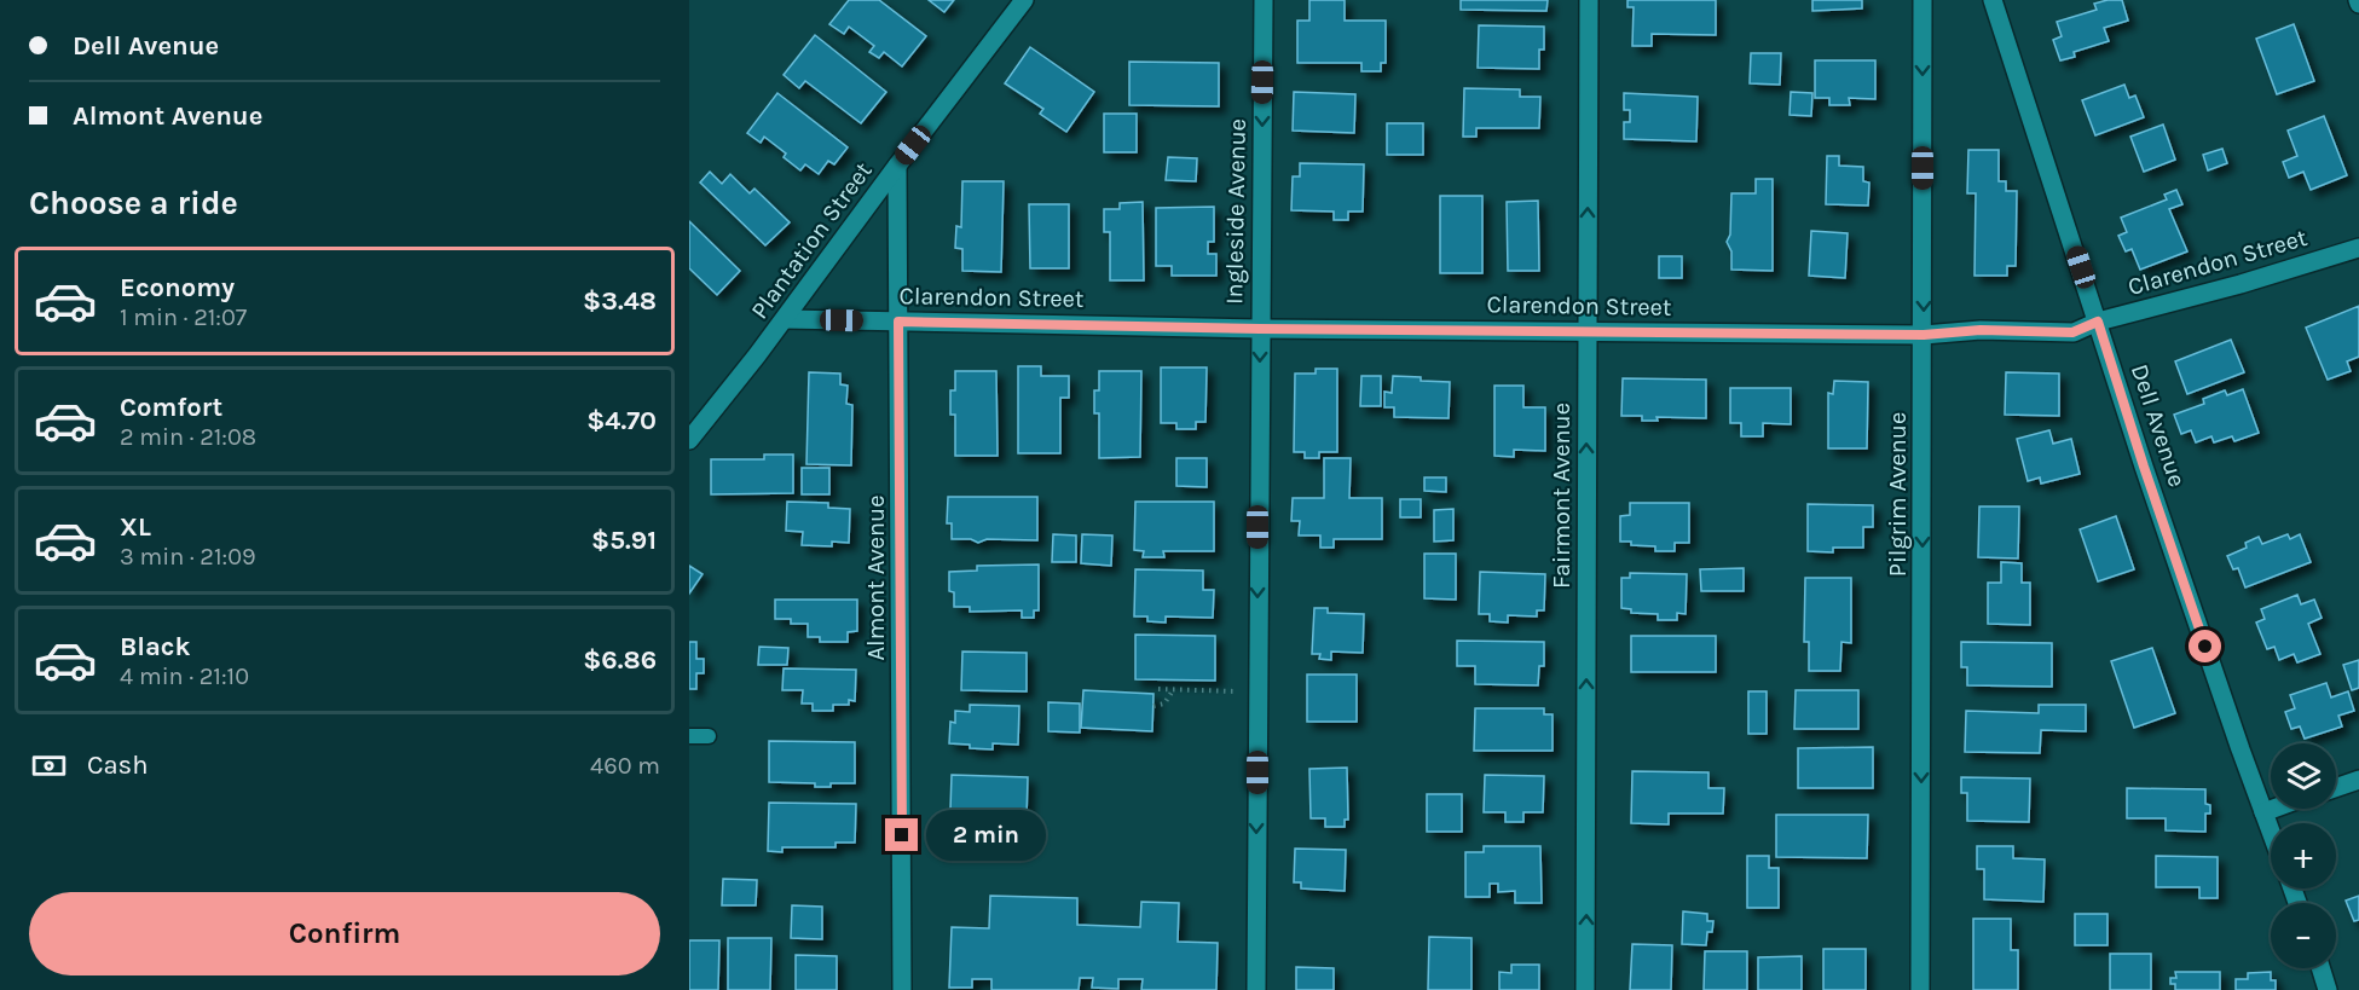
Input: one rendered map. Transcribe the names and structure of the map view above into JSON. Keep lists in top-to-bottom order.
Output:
{
  "streets": {
    "street": [
      "Ingleside Avenue",
      "Plantation Street",
      "Clarendon Street",
      "Dell Avenue",
      "Pilgrim Avenue",
      "Fairmont Avenue",
      "Almont Avenue"
    ]
  },
  "crossings": [
    ["Ingleside Avenue", "Clarendon Street"],
    ["Plantation Street", "Clarendon Street"],
    ["Plantation Street", "Almont Avenue"],
    ["Clarendon Street", "Dell Avenue"],
    ["Clarendon Street", "Pilgrim Avenue"],
    ["Clarendon Street", "Fairmont Avenue"],
    ["Clarendon Street", "Almont Avenue"]
  ],
  "one_way": ["Ingleside Avenue", "Pilgrim Avenue", "Fairmont Avenue"],
  "page": {
    "banner": ["Dell Avenue", "Almont Avenue"],
    "heading": "Choose a ride",
    "list": [
      {
        "name": "Economy",
        "note": "1 min · 21:07",
        "value": "$3.48"
      },
      {
        "name": "Comfort",
        "note": "2 min · 21:08",
        "value": "$4.70"
      },
      {
        "name": "XL",
        "note": "3 min · 21:09",
        "value": "$5.91"
      },
      {
        "name": "Black",
        "note": "4 min · 21:10",
        "value": "$6.86"
      }
    ],
    "pay": ["Cash", "460 m"],
    "map_buttons": ["+", "−"],
    "bubble": "2 min",
    "buttons": "Confirm"
  }
}
